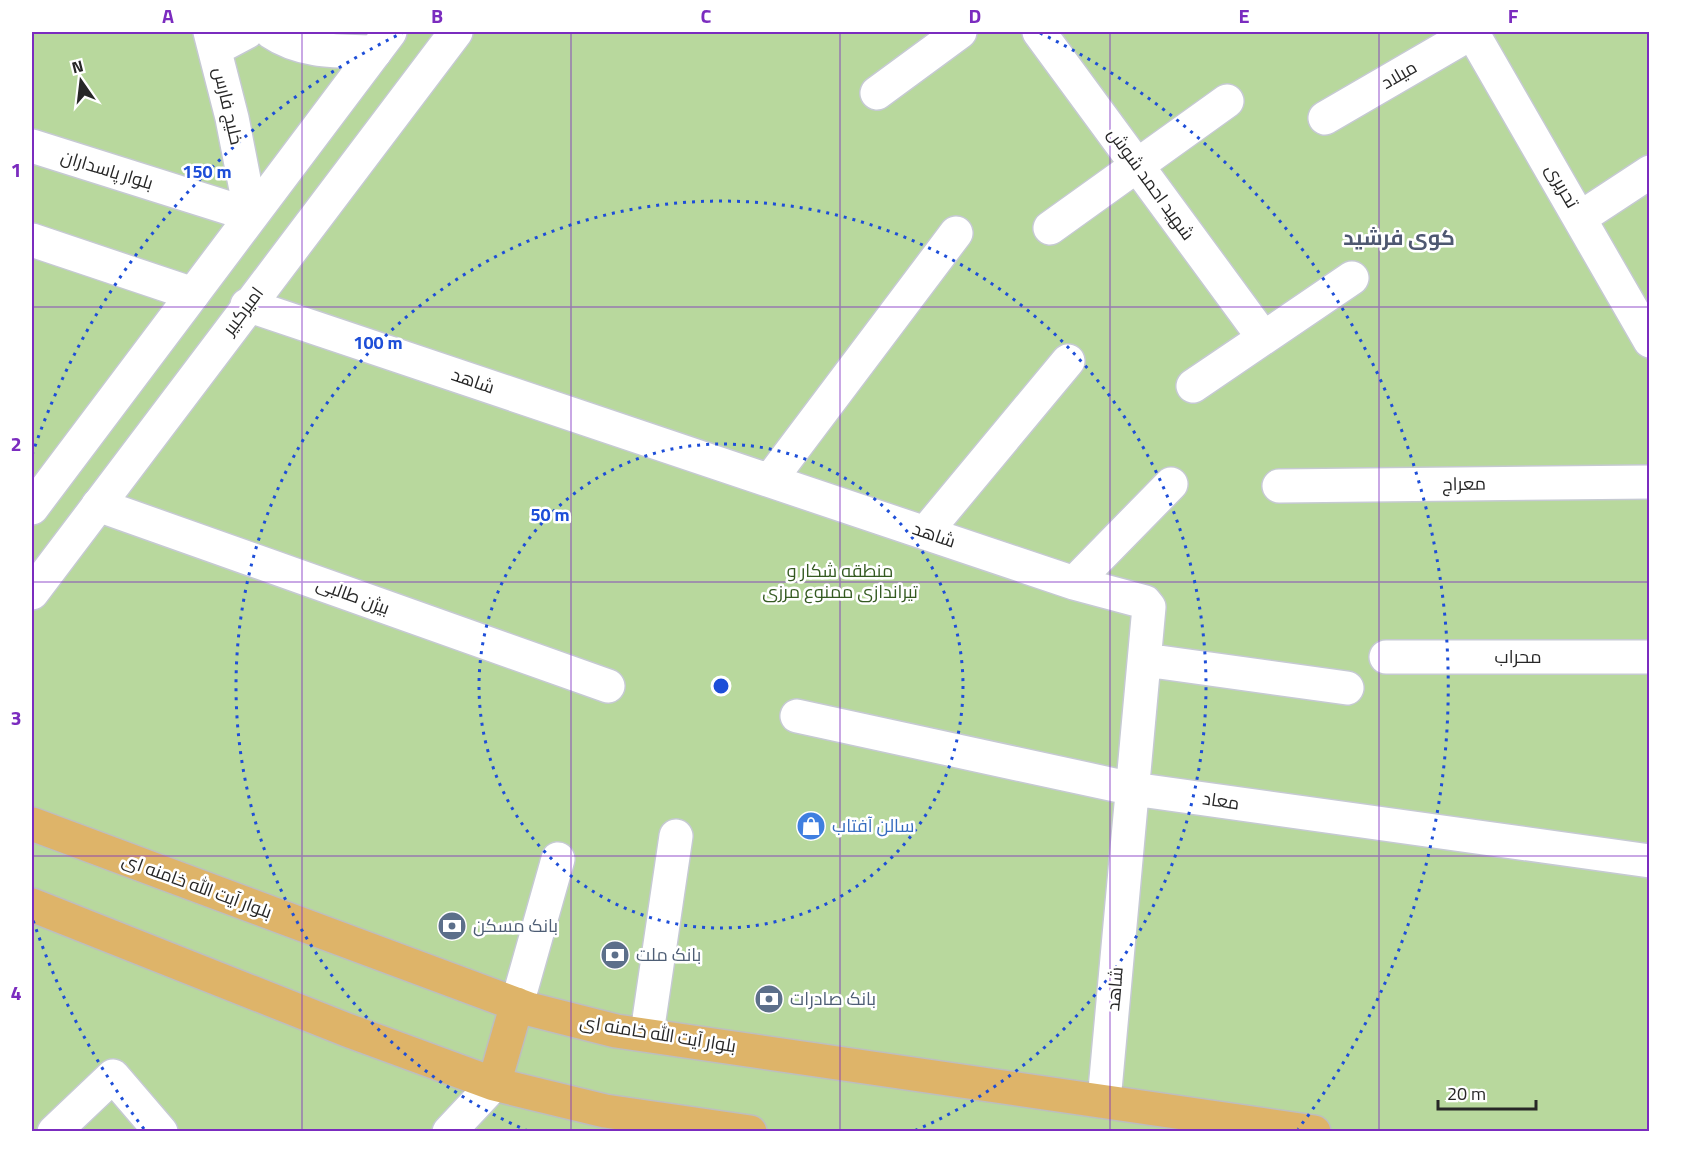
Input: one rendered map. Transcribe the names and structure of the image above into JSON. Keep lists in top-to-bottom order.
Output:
{
  "streets": {
    "main road": ["بلوار آیت الله خامنه ای"],
    "street": [
      "میلاد",
      "خلیج فارس",
      "بلوار پاسداران",
      "شهید احمد شوش",
      "تحریری",
      "امیرکبیر",
      "شاهد",
      "معراج",
      "بیژن طالبی",
      "محراب",
      "معاد"
    ]
  },
  "crossings": [
    ["میلاد", "تحریری"],
    ["خلیج فارس", "بلوار پاسداران"],
    ["امیرکبیر", "شاهد"],
    ["امیرکبیر", "بیژن طالبی"],
    ["شاهد", "معاد"],
    ["شاهد", "بلوار آیت الله خامنه ای"]
  ],
  "districts": ["کوی فرشید"],
  "parks": ["منطقه شکار و تیراندازی ممنوع مرزی"],
  "places": {
    "shop": ["سالن آفتاب"],
    "bank": ["بانک مسکن", "بانک ملت", "بانک صادرات"]
  },
  "scale_bar": "20 m",
  "north": "top",
  "grid": {
    "columns": [
      "A",
      "B",
      "C",
      "D",
      "E",
      "F"
    ],
    "rows": [
      "1",
      "2",
      "3",
      "4"
    ]
  },
  "rings": ["150 m", "100 m", "50 m"]
}
